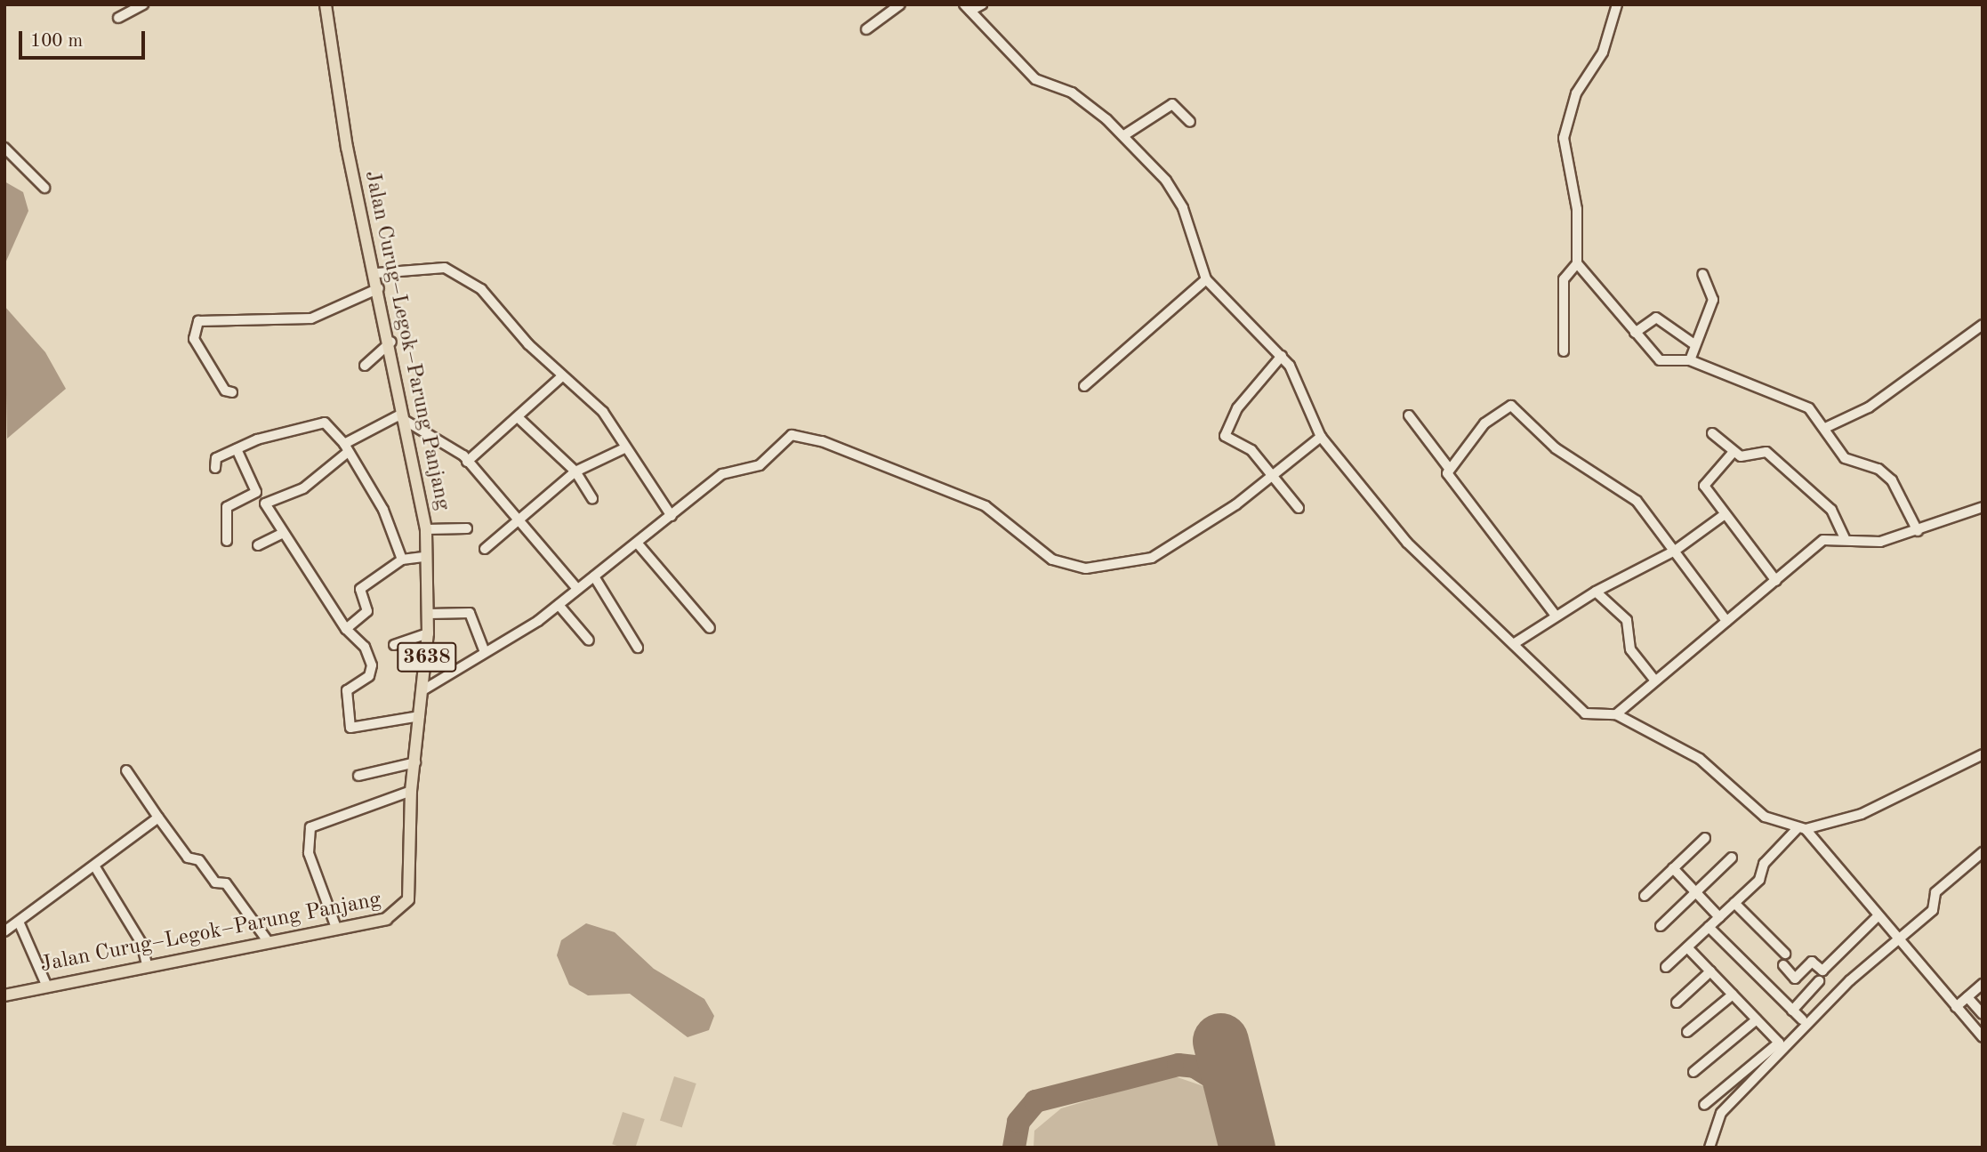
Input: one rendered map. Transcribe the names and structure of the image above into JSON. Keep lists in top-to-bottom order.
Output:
{
  "streets": {
    "main road": ["Jalan Curug–Legok–Parung Panjang", "3638"]
  },
  "scale_bar": "100 m"
}
